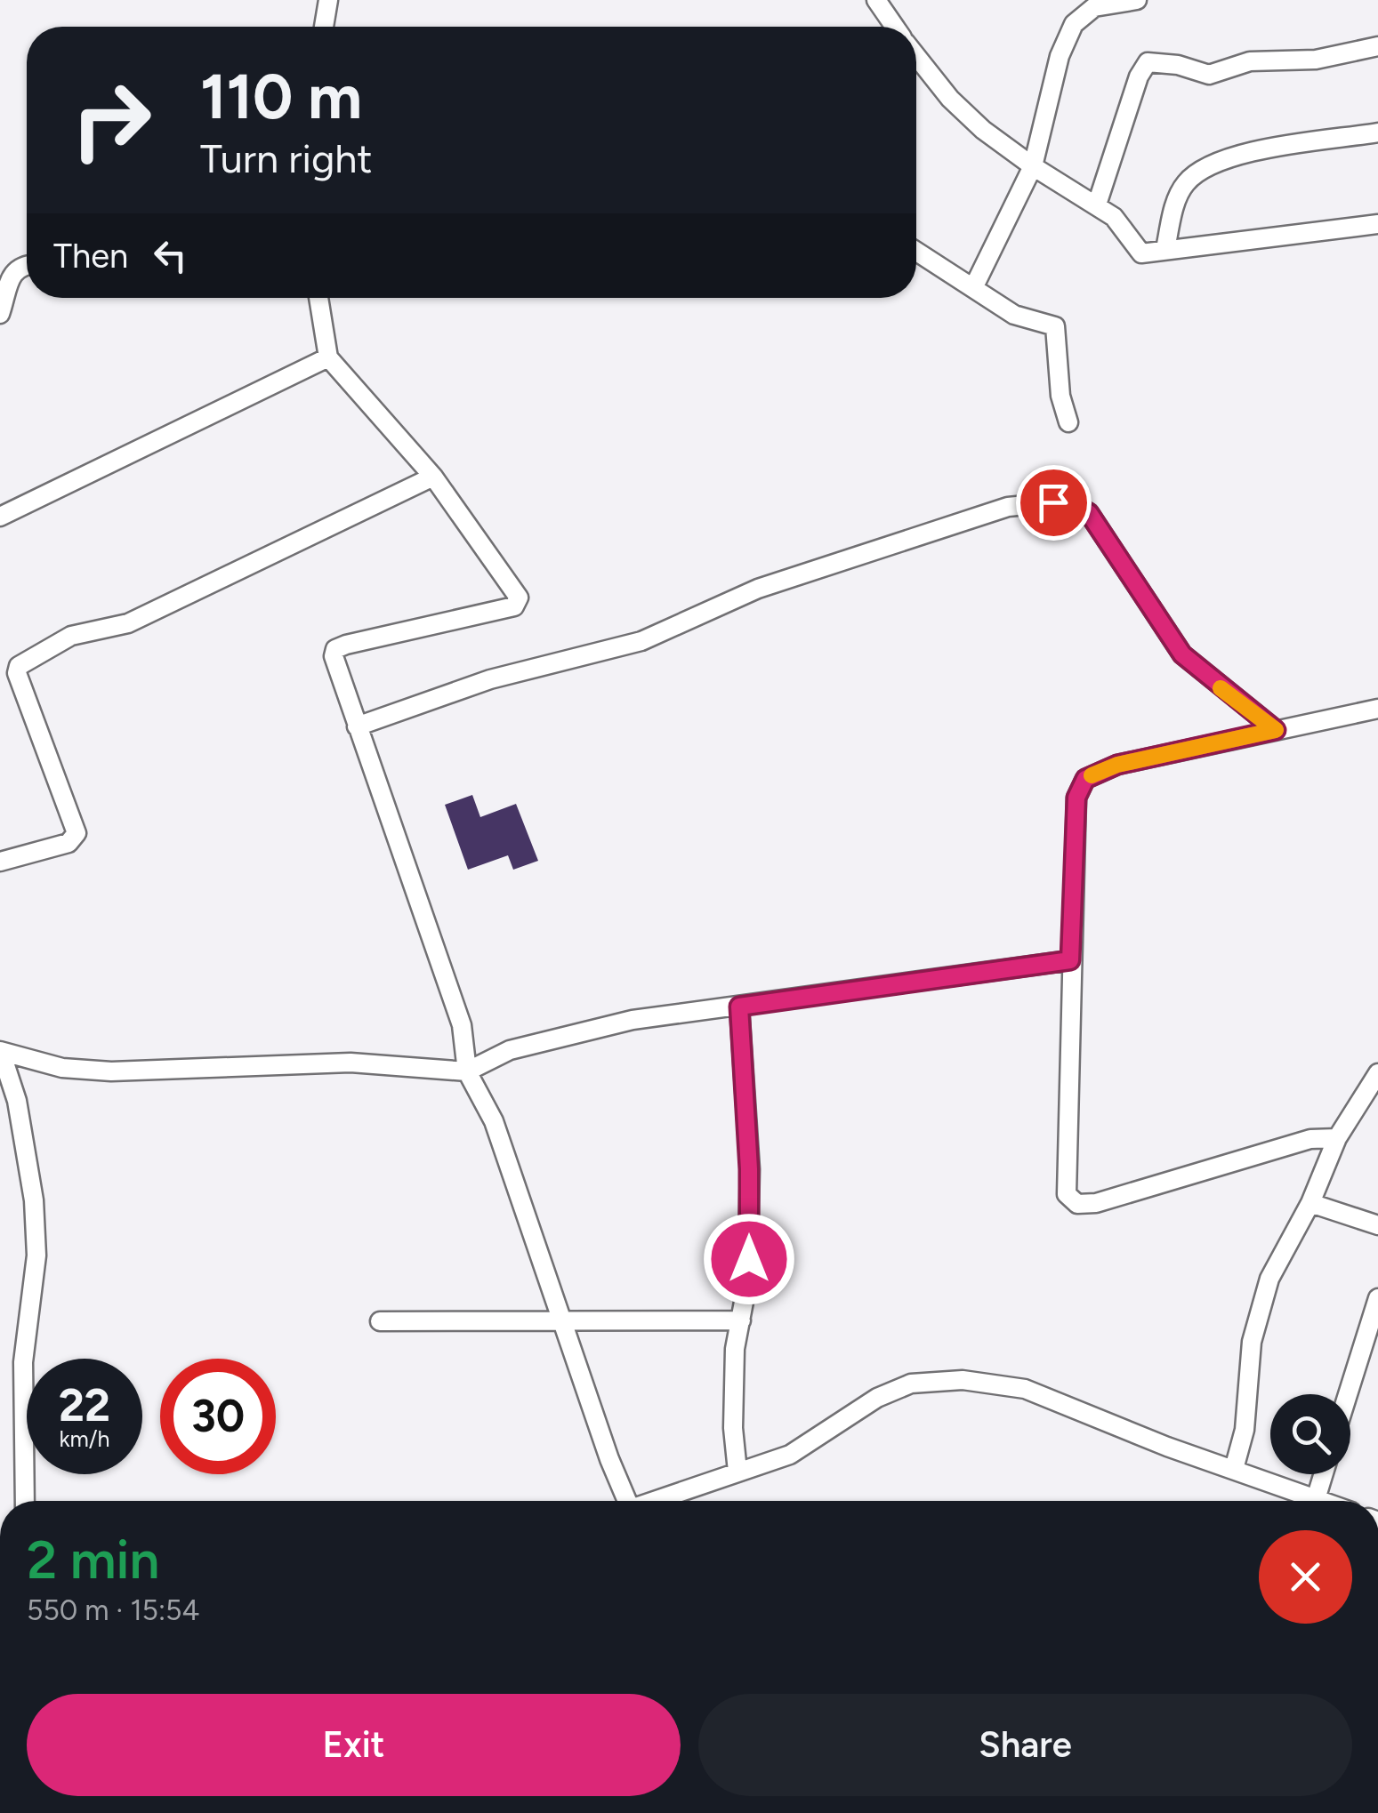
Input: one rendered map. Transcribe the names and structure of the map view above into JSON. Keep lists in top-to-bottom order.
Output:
{
  "page": {
    "turn": ["110 m", "Turn right"],
    "then": "Then",
    "speed": "22 km/h",
    "limit": "30",
    "heading": ["2 min", "550 m · 15:54"],
    "buttons": ["Exit", "Share"]
  }
}
